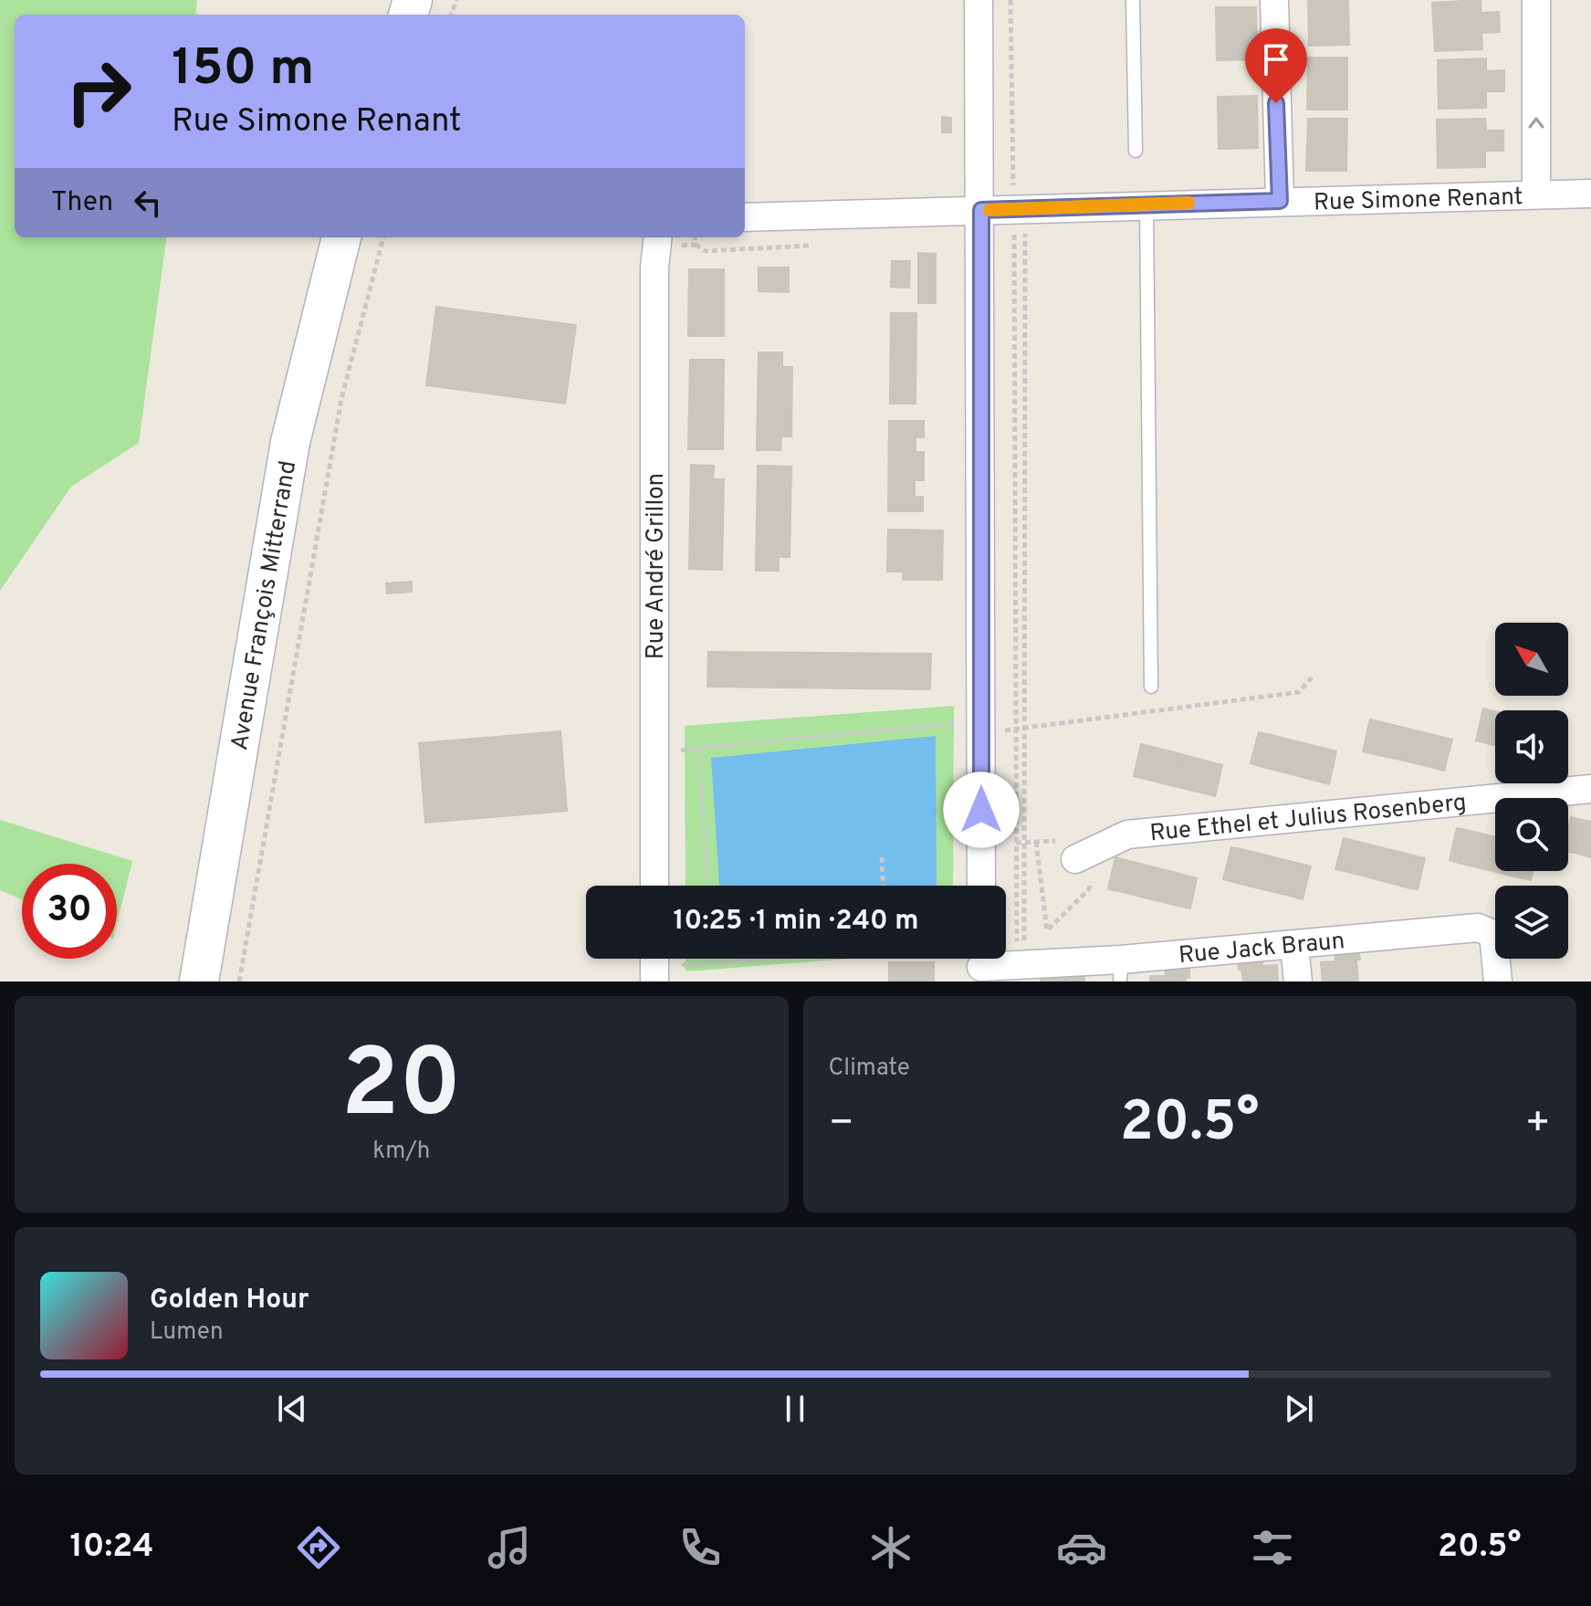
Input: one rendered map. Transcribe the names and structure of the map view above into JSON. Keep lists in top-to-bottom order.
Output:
{
  "streets": {
    "main road": ["Avenue François Mitterrand"],
    "street": [
      "Rue Simone Renant",
      "Rue André Grillon",
      "Rue Ethel et Julius Rosenberg",
      "Rue Jack Braun"
    ]
  },
  "north": "top left",
  "page": {
    "turn": ["150 m", "Rue Simone Renant"],
    "then": "Then",
    "limit": "30",
    "trip": "10:25 · 1 min · 240 m",
    "tile": [
      ["20", "km/h"],
      "Climate"
    ],
    "heat": ["−", "20.5°", "+"],
    "song": ["Golden Hour", "Lumen"],
    "tabs": ["10:24", "20.5°"]
  }
}
